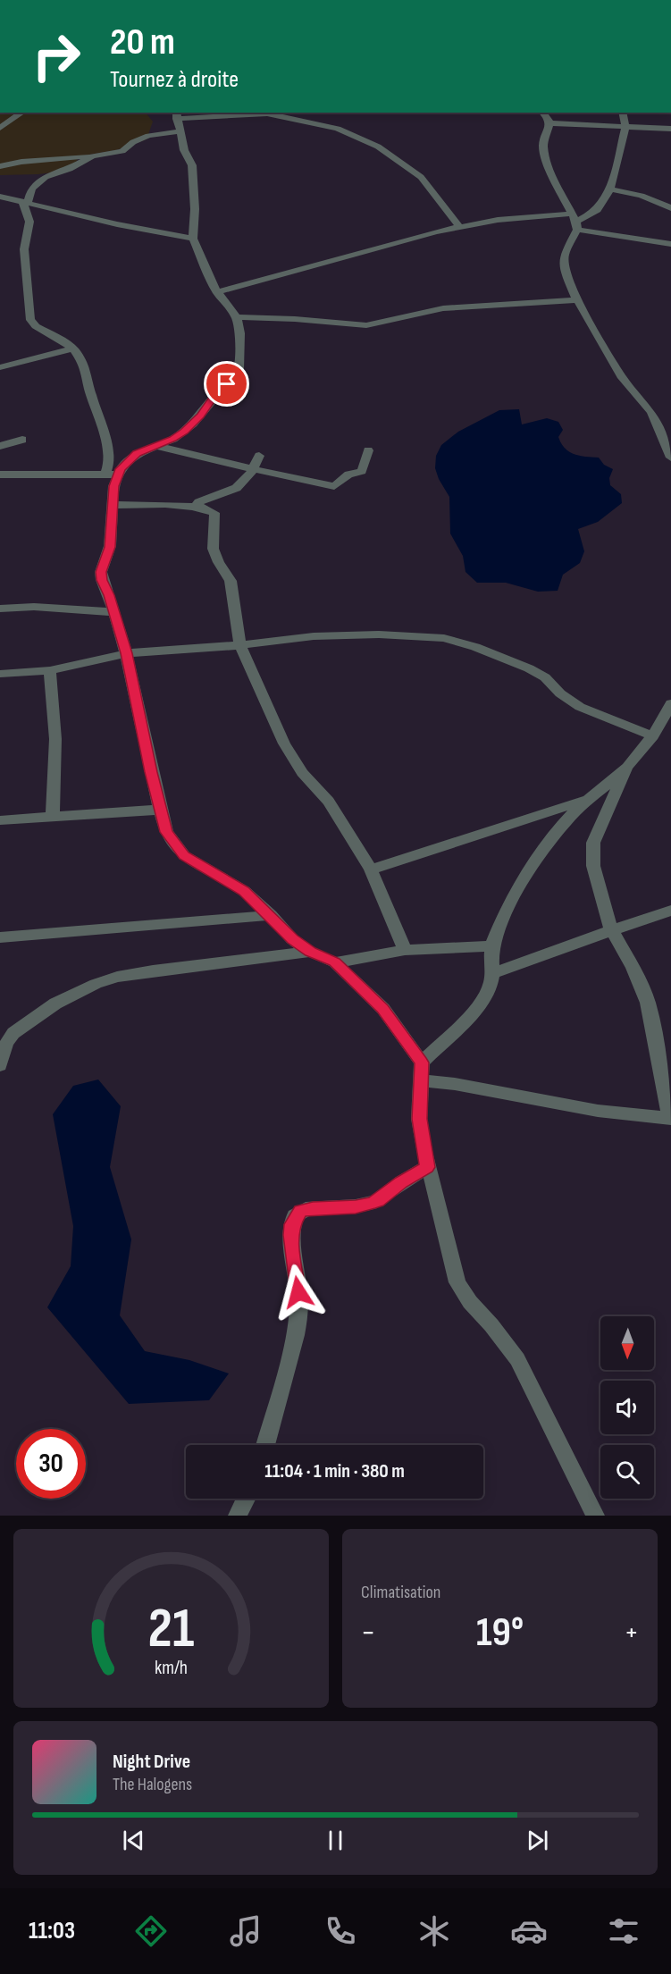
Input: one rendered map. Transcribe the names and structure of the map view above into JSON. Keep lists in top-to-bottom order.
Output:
{
  "north": "bottom",
  "page": {
    "turn": ["20 m", "Tournez à droite"],
    "limit": "30",
    "trip": "11:04 · 1 min · 380 m",
    "tile": "Climatisation",
    "heat": ["−", "19°", "+"],
    "song": ["Night Drive", "The Halogens"],
    "tabs": "11:03",
    "gauge": ["21", "km/h"]
  }
}
